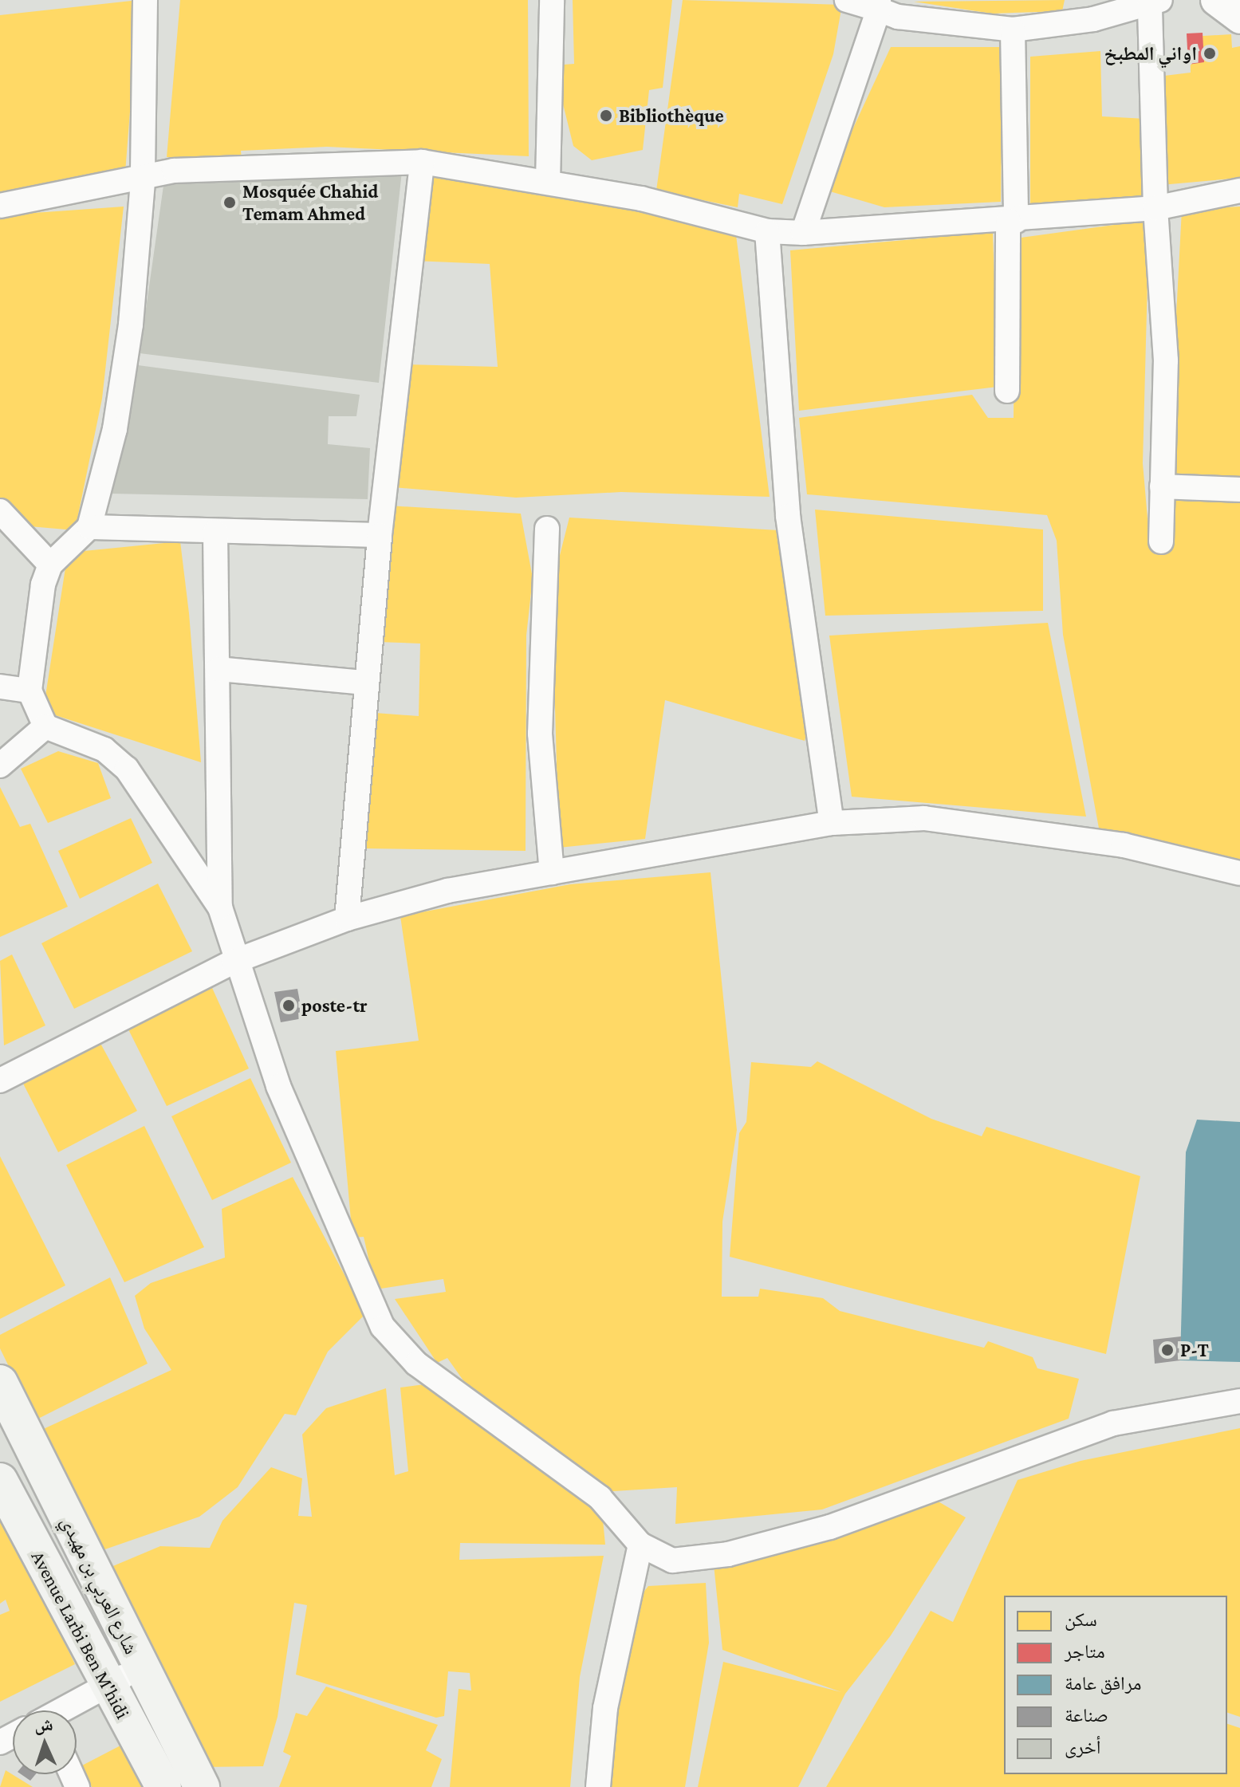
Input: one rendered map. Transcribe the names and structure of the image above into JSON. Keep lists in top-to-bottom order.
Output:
{
  "streets": {
    "main road": ["شارع العربي بن مهيدي", "Avenue Larbi Ben M'hidi"]
  },
  "places": [
    "اواني المطبخ",
    "Bibliothèque",
    "Mosquée Chahid Temam Ahmed",
    "poste-tr",
    "P-T"
  ],
  "legend": [
    "سكن",
    "متاجر",
    "مرافق عامة",
    "صناعة",
    "أخرى"
  ],
  "north": "top"
}
